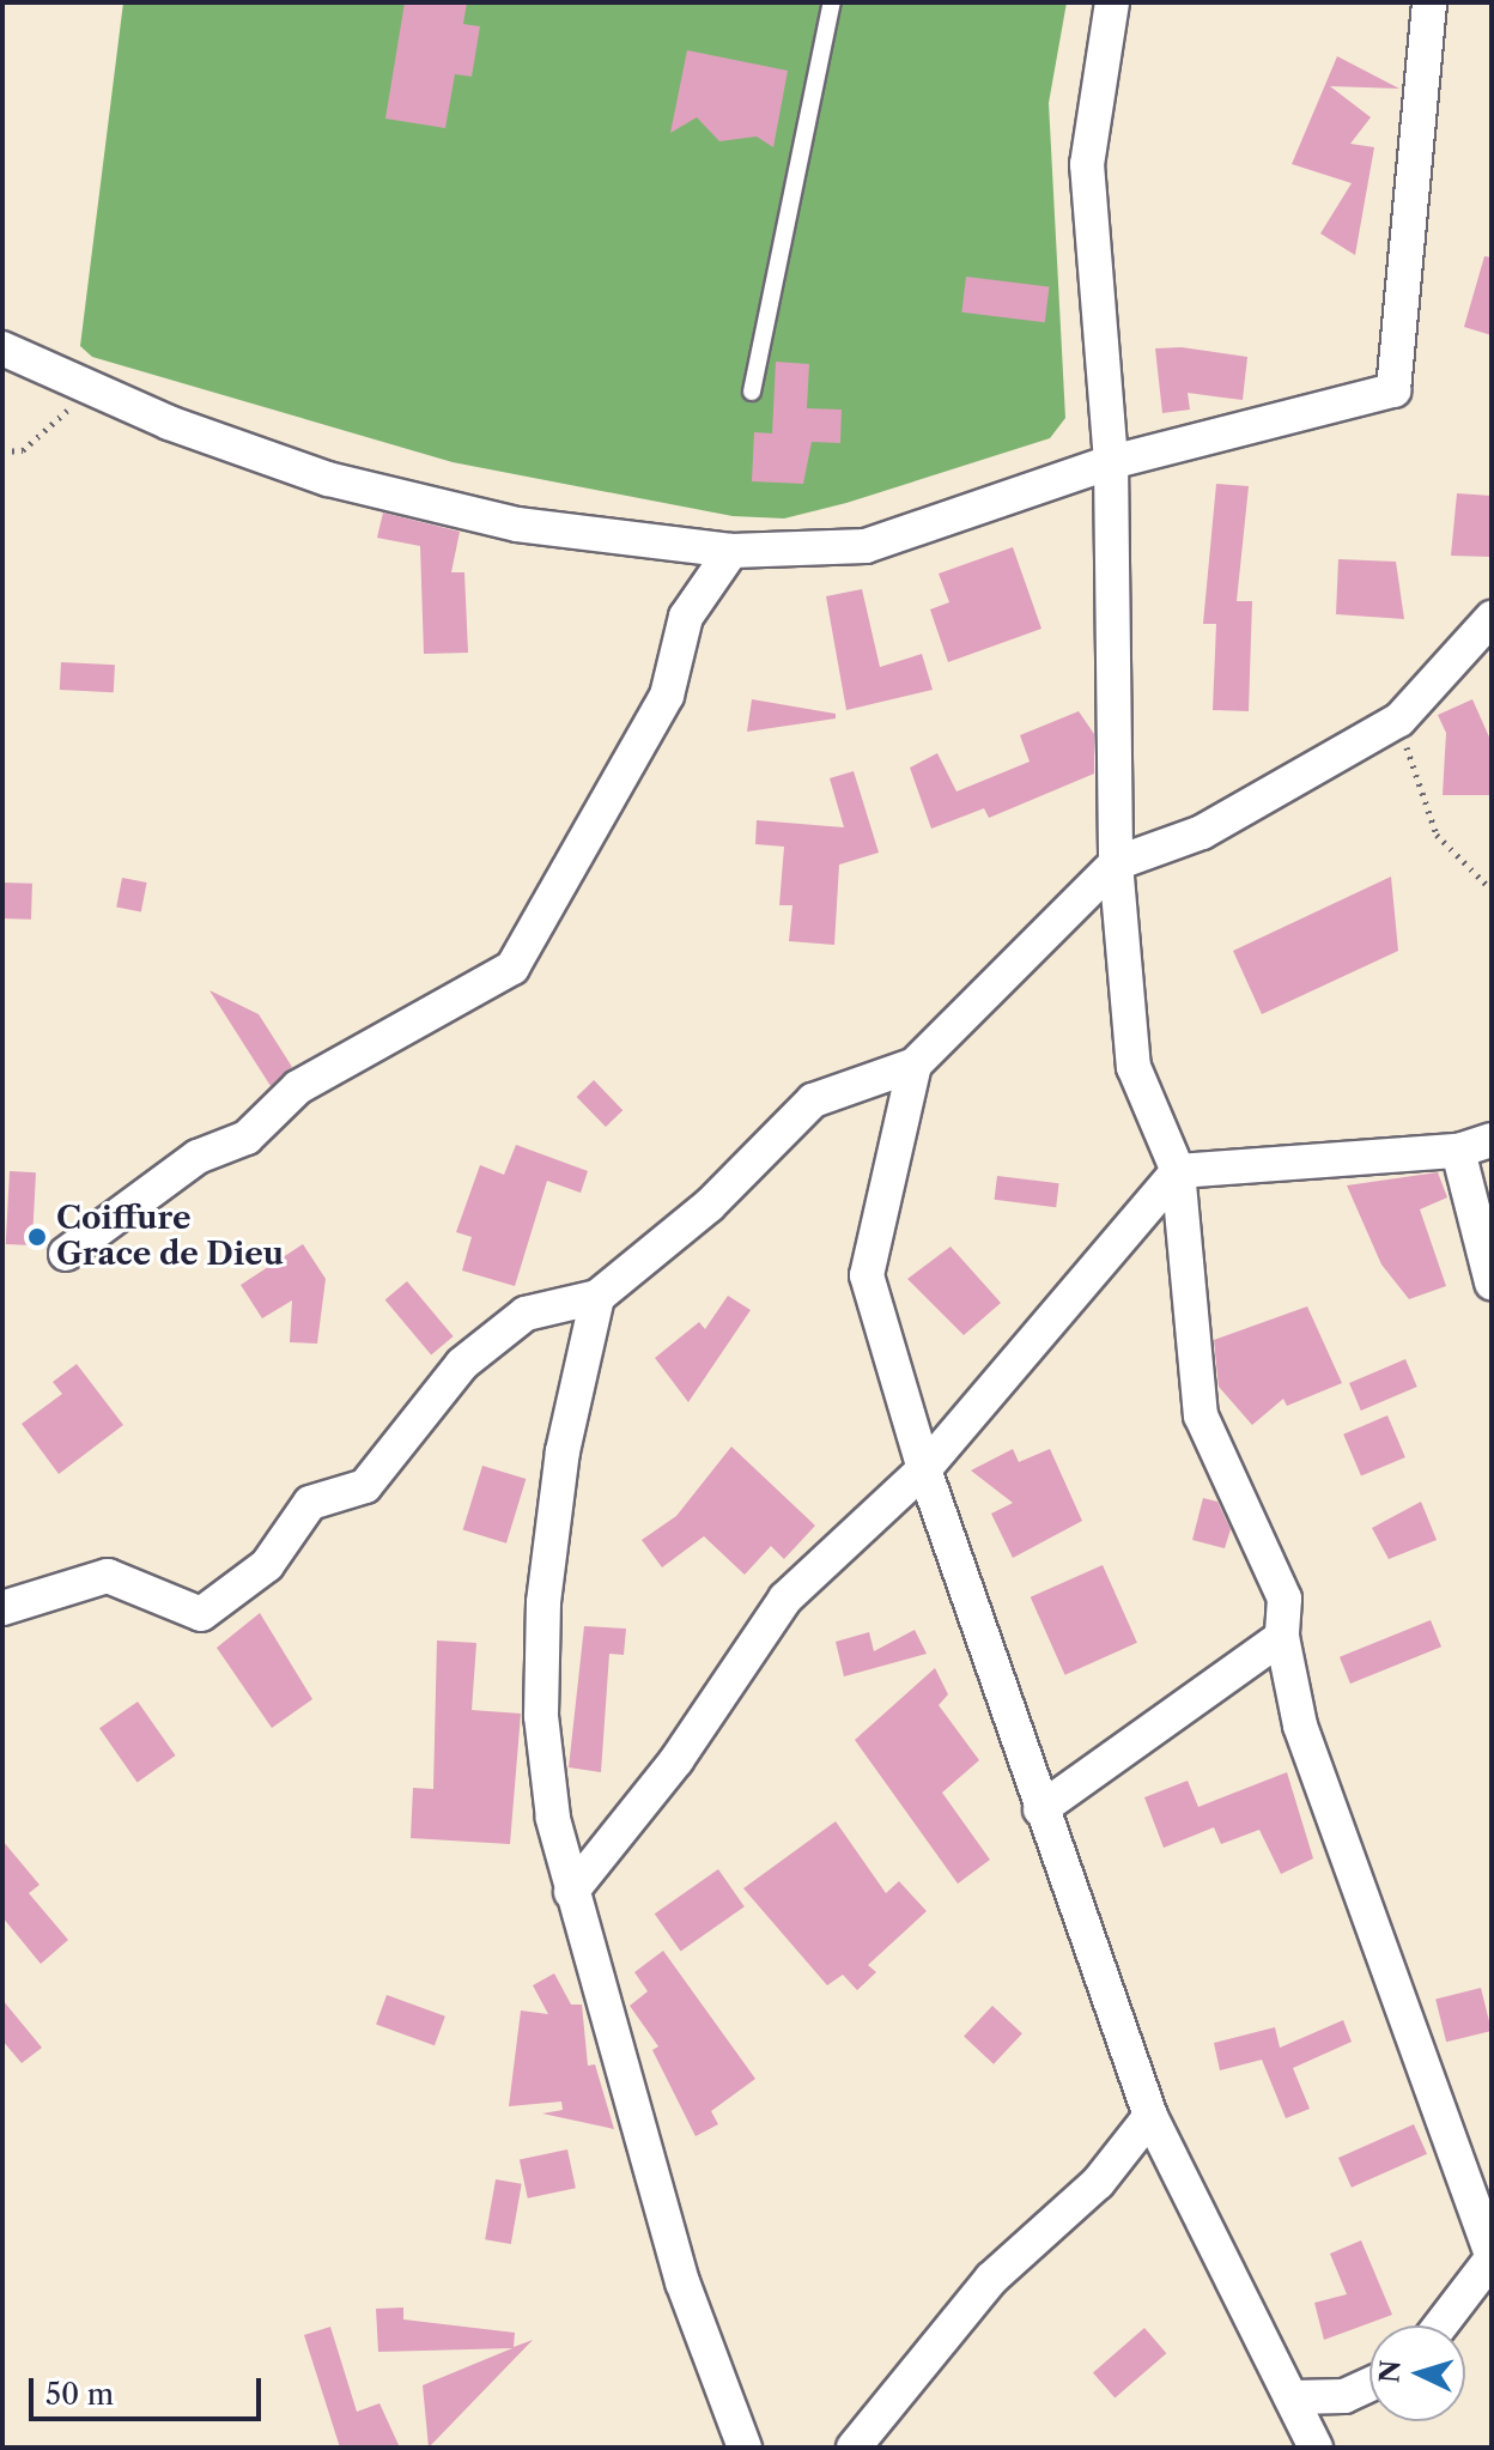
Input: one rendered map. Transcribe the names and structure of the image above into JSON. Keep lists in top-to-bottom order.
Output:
{
  "places": ["Coiffure Grace de Dieu"],
  "scale_bar": "50 m",
  "north": "left"
}
